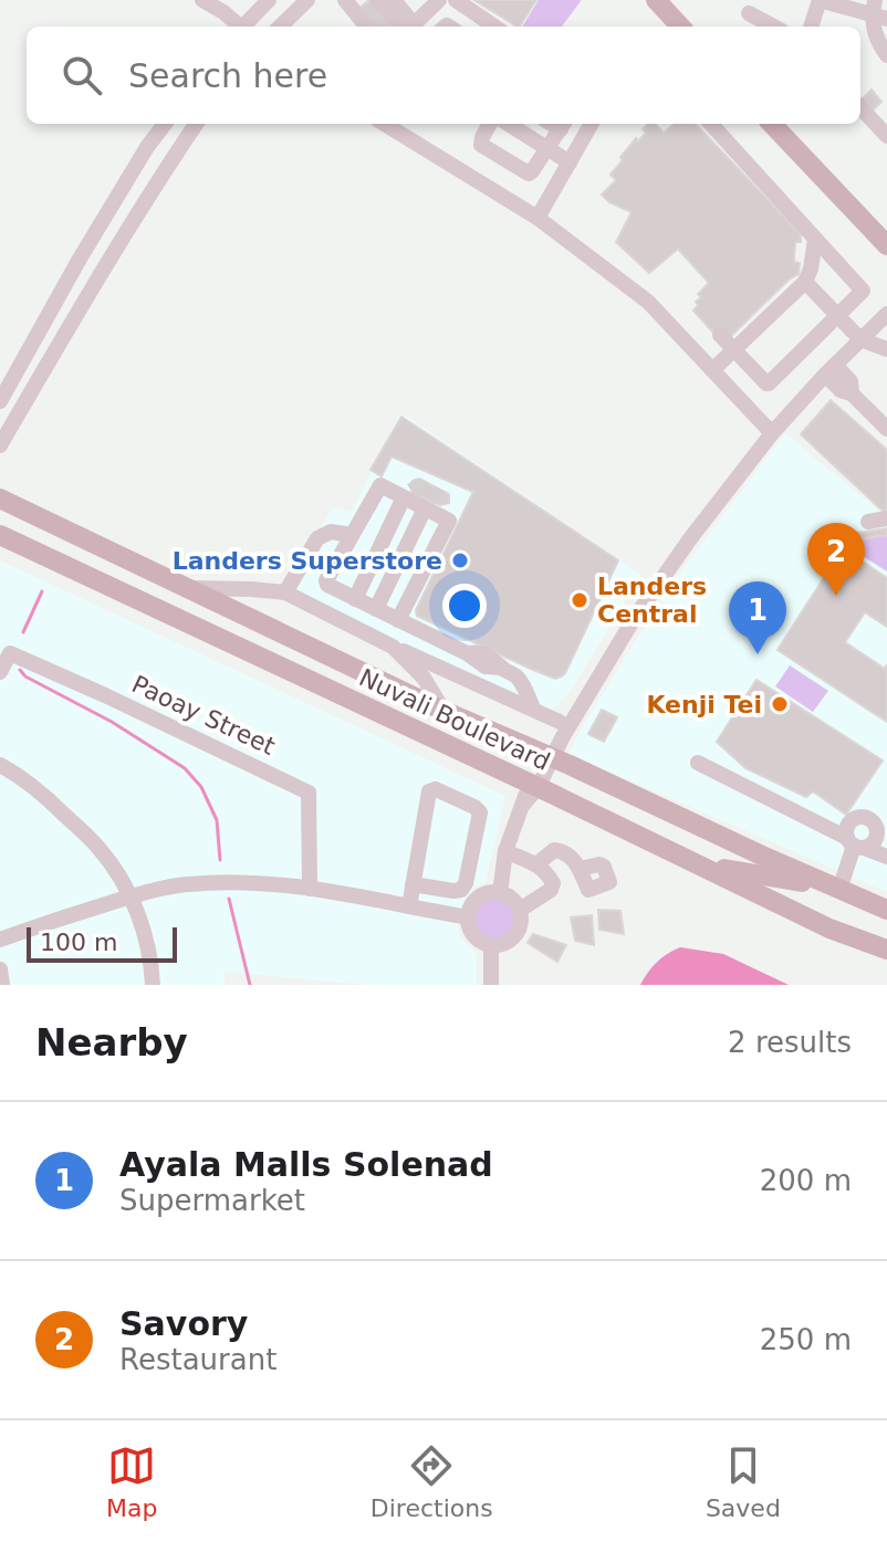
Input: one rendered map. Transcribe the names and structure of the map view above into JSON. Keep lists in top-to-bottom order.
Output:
{
  "streets": {
    "main road": ["Nuvali Boulevard"],
    "street": ["Paoay Street"]
  },
  "places": ["Landers Superstore", "Landers Central", "Kenji Tei"],
  "scale_bar": "100 m",
  "page": {
    "search": "Search here",
    "pins": ["2", "1"],
    "scale": "100 m",
    "heading": ["Nearby", "2 results"],
    "list": [
      {
        "mark": "1",
        "name": "Ayala Malls Solenad",
        "note": "Supermarket",
        "value": "200 m"
      },
      {
        "mark": "2",
        "name": "Savory",
        "note": "Restaurant",
        "value": "250 m"
      }
    ],
    "nav": ["Map", "Directions", "Saved"]
  }
}
